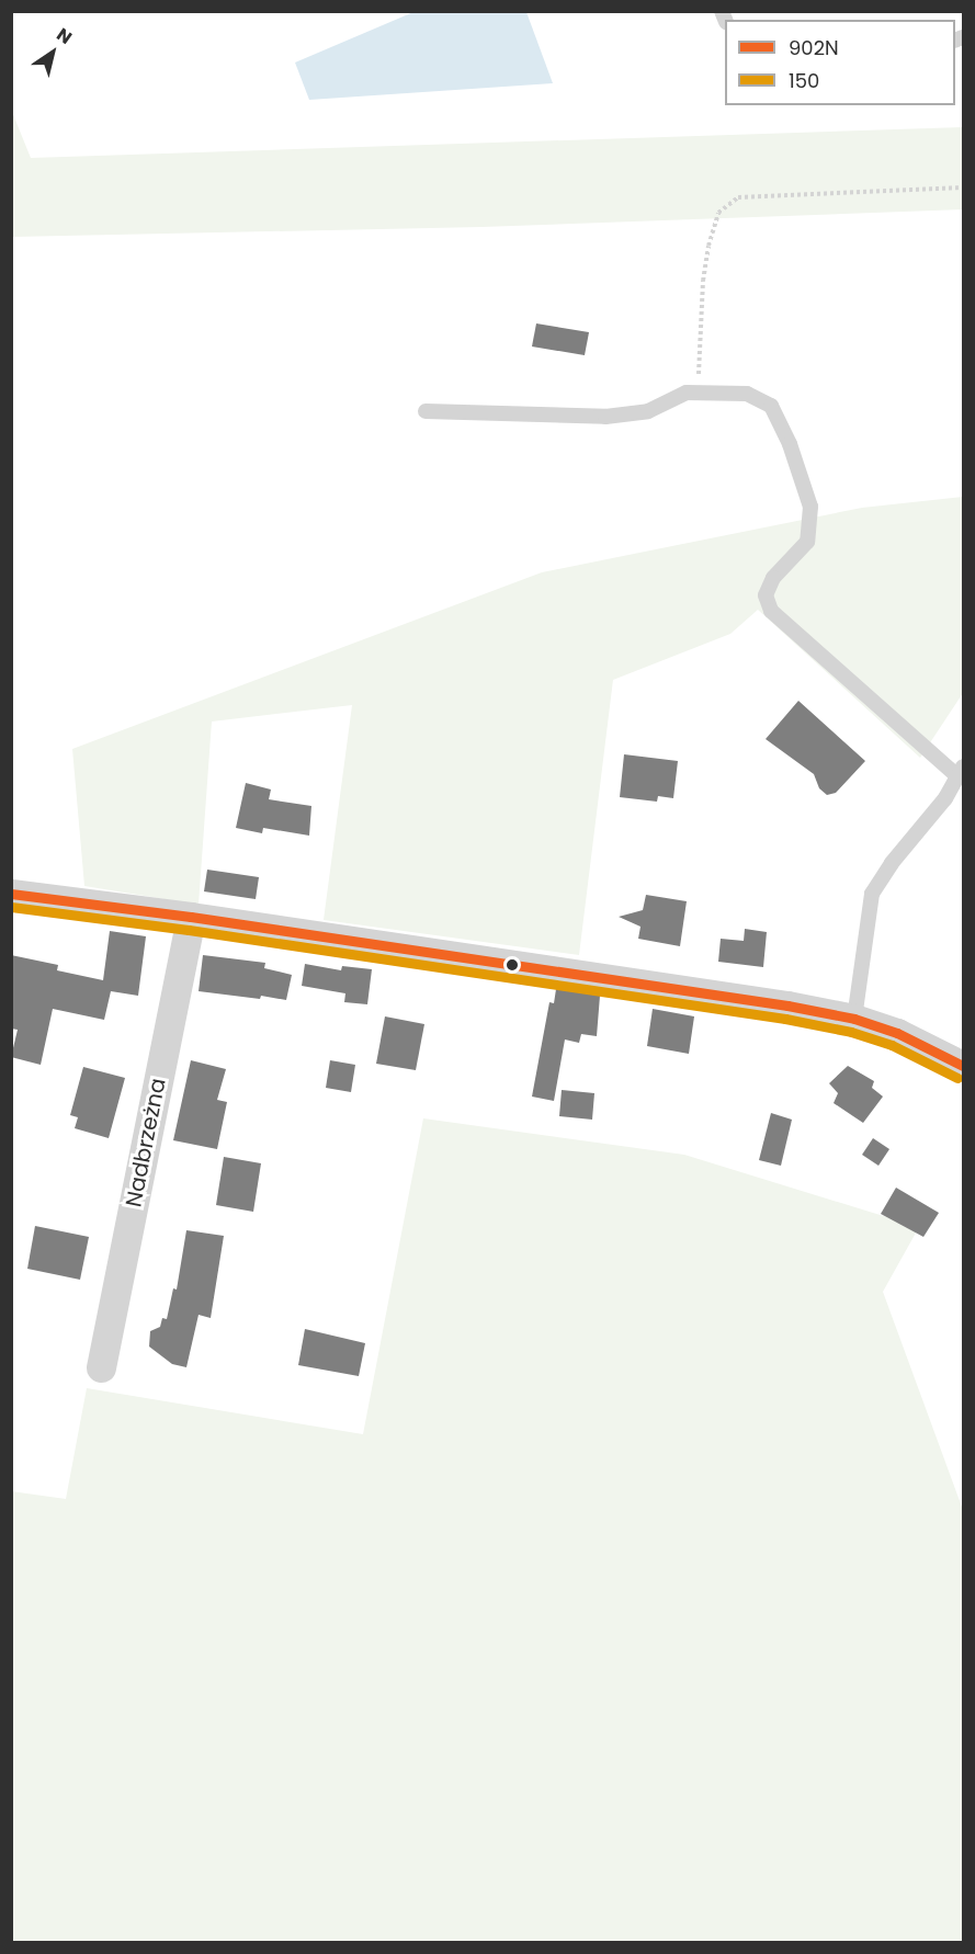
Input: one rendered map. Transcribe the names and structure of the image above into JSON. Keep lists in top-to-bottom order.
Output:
{
  "streets": {
    "street": ["Nadbrzeżna"]
  },
  "lines": ["transit line 902N", "transit line 150"],
  "legend": ["902N", "150"],
  "north": "top right"
}
